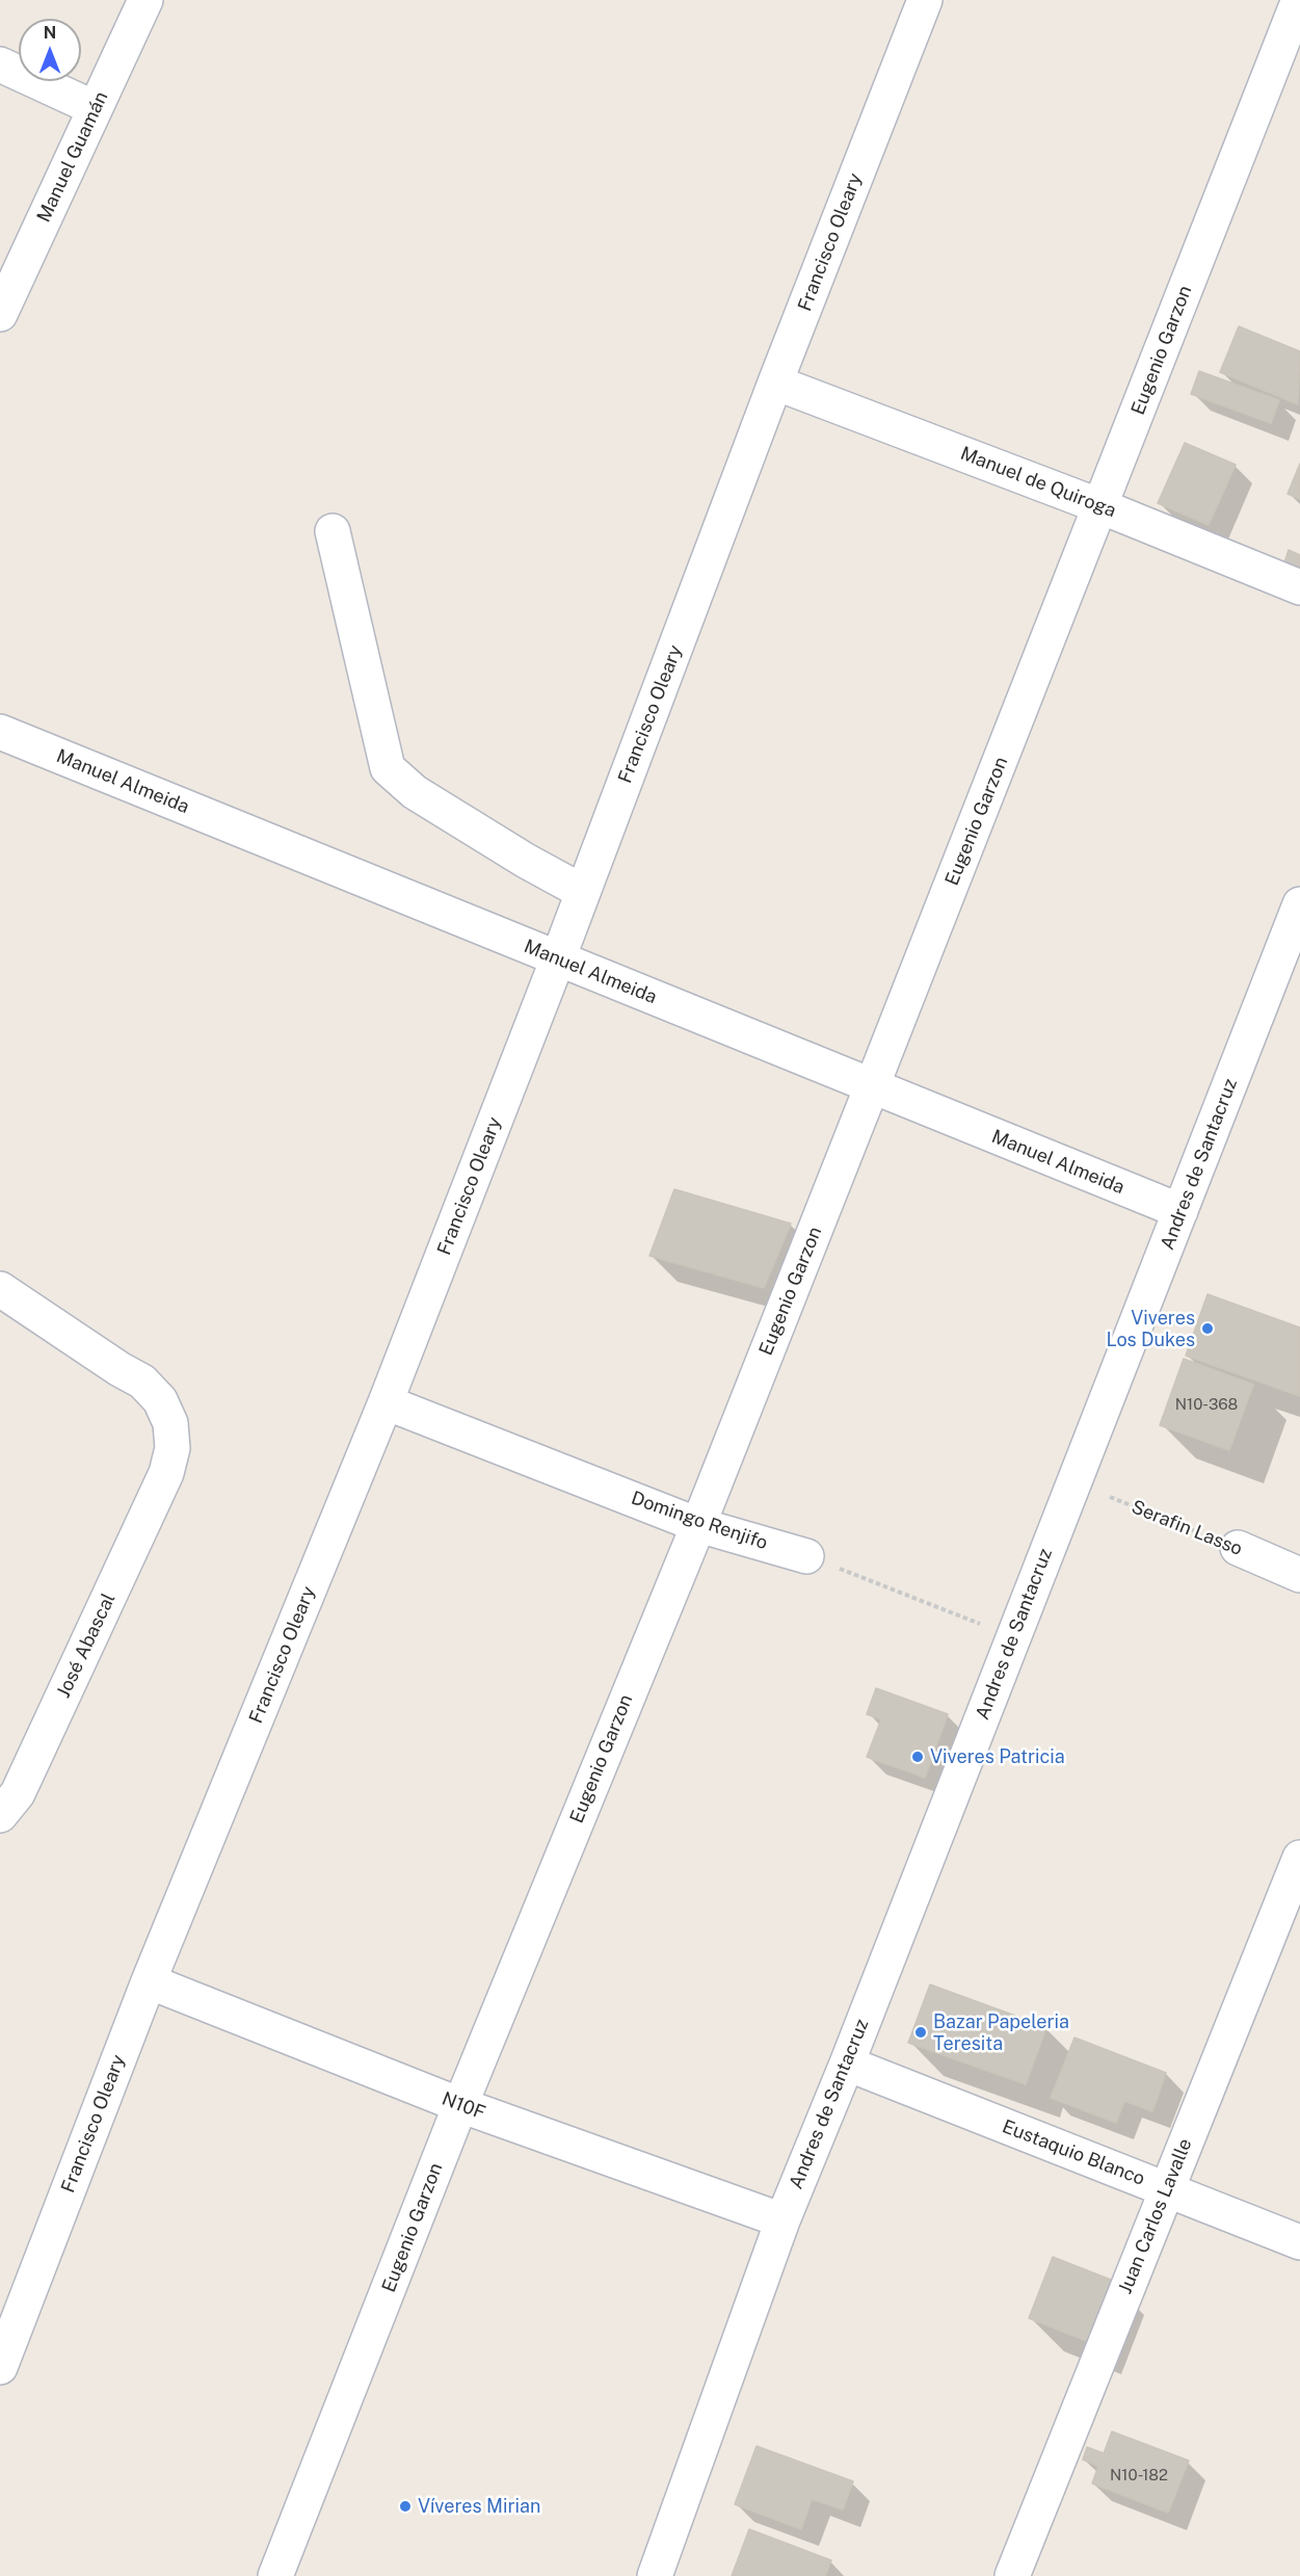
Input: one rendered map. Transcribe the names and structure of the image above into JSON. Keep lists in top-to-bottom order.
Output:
{
  "streets": {
    "street": [
      "Manuel Guamán",
      "Francisco Oleary",
      "Eugenio Garzon",
      "Manuel de Quiroga",
      "Manuel Almeida",
      "Andres de Santacruz",
      "Domingo Renjifo",
      "Serafin Lasso",
      "José Abascal",
      "N10F",
      "Eustaquio Blanco",
      "Juan Carlos Lavalle"
    ]
  },
  "crossings": [
    ["Francisco Oleary", "Manuel de Quiroga"],
    ["Francisco Oleary", "Manuel Almeida"],
    ["Francisco Oleary", "Domingo Renjifo"],
    ["Francisco Oleary", "N10F"],
    ["Eugenio Garzon", "Manuel de Quiroga"],
    ["Eugenio Garzon", "Manuel Almeida"],
    ["Eugenio Garzon", "Domingo Renjifo"],
    ["Eugenio Garzon", "N10F"],
    ["Manuel Almeida", "Andres de Santacruz"],
    ["Andres de Santacruz", "Serafin Lasso"],
    ["Andres de Santacruz", "N10F"],
    ["Andres de Santacruz", "Eustaquio Blanco"],
    ["Eustaquio Blanco", "Juan Carlos Lavalle"]
  ],
  "places": [
    "Viveres Los Dukes",
    "Viveres Patricia",
    "Bazar Papeleria Teresita",
    "Víveres Mirian"
  ],
  "house_numbers": ["N10-368", "N10-182"],
  "north": "top"
}
